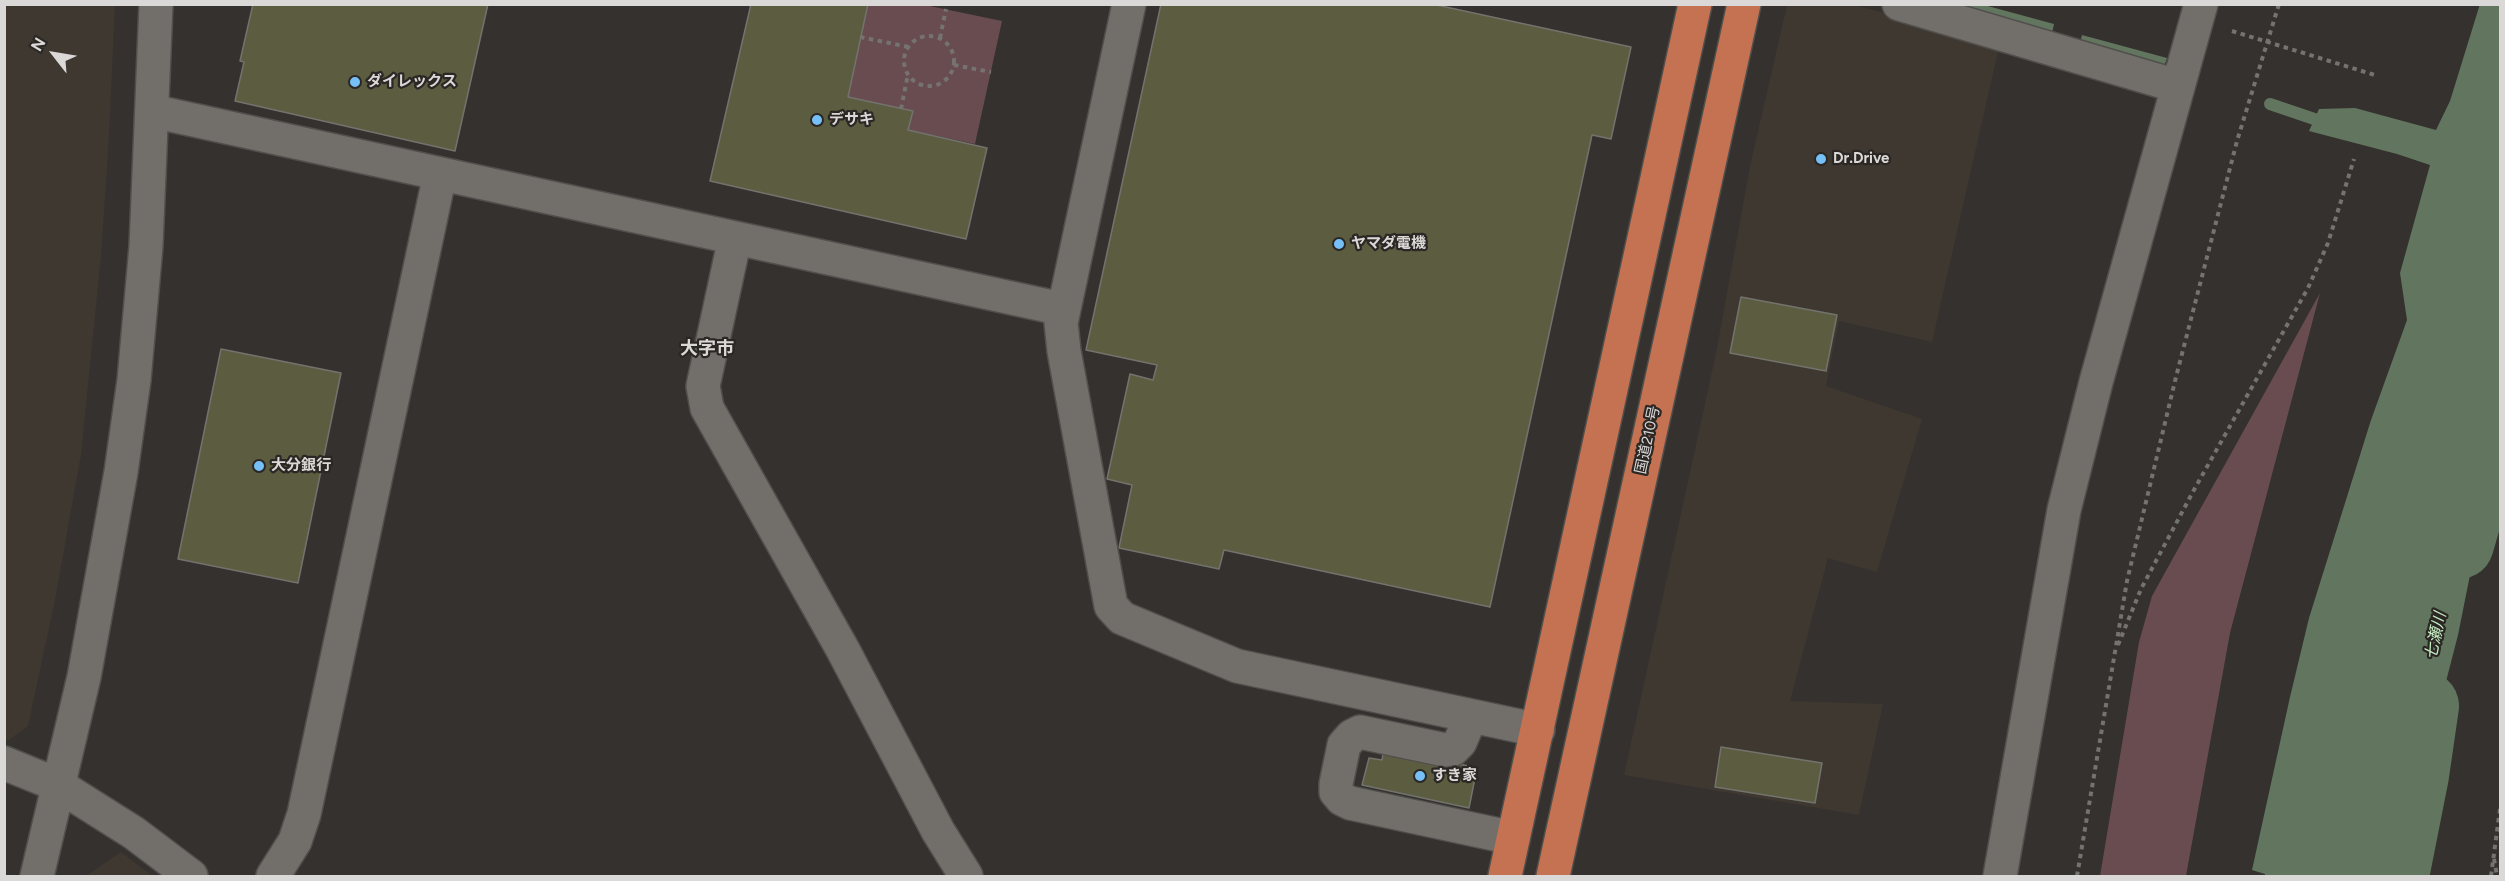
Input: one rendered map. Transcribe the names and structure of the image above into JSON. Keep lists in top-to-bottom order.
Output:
{
  "streets": {
    "highway": ["国道210号"]
  },
  "districts": ["大字市"],
  "water": ["七瀬川"],
  "places": [
    "ダイレックス",
    "デサキ",
    "Dr.Drive",
    "ヤマダ電機",
    "大分銀行",
    "すき家"
  ],
  "north": "top left"
}
